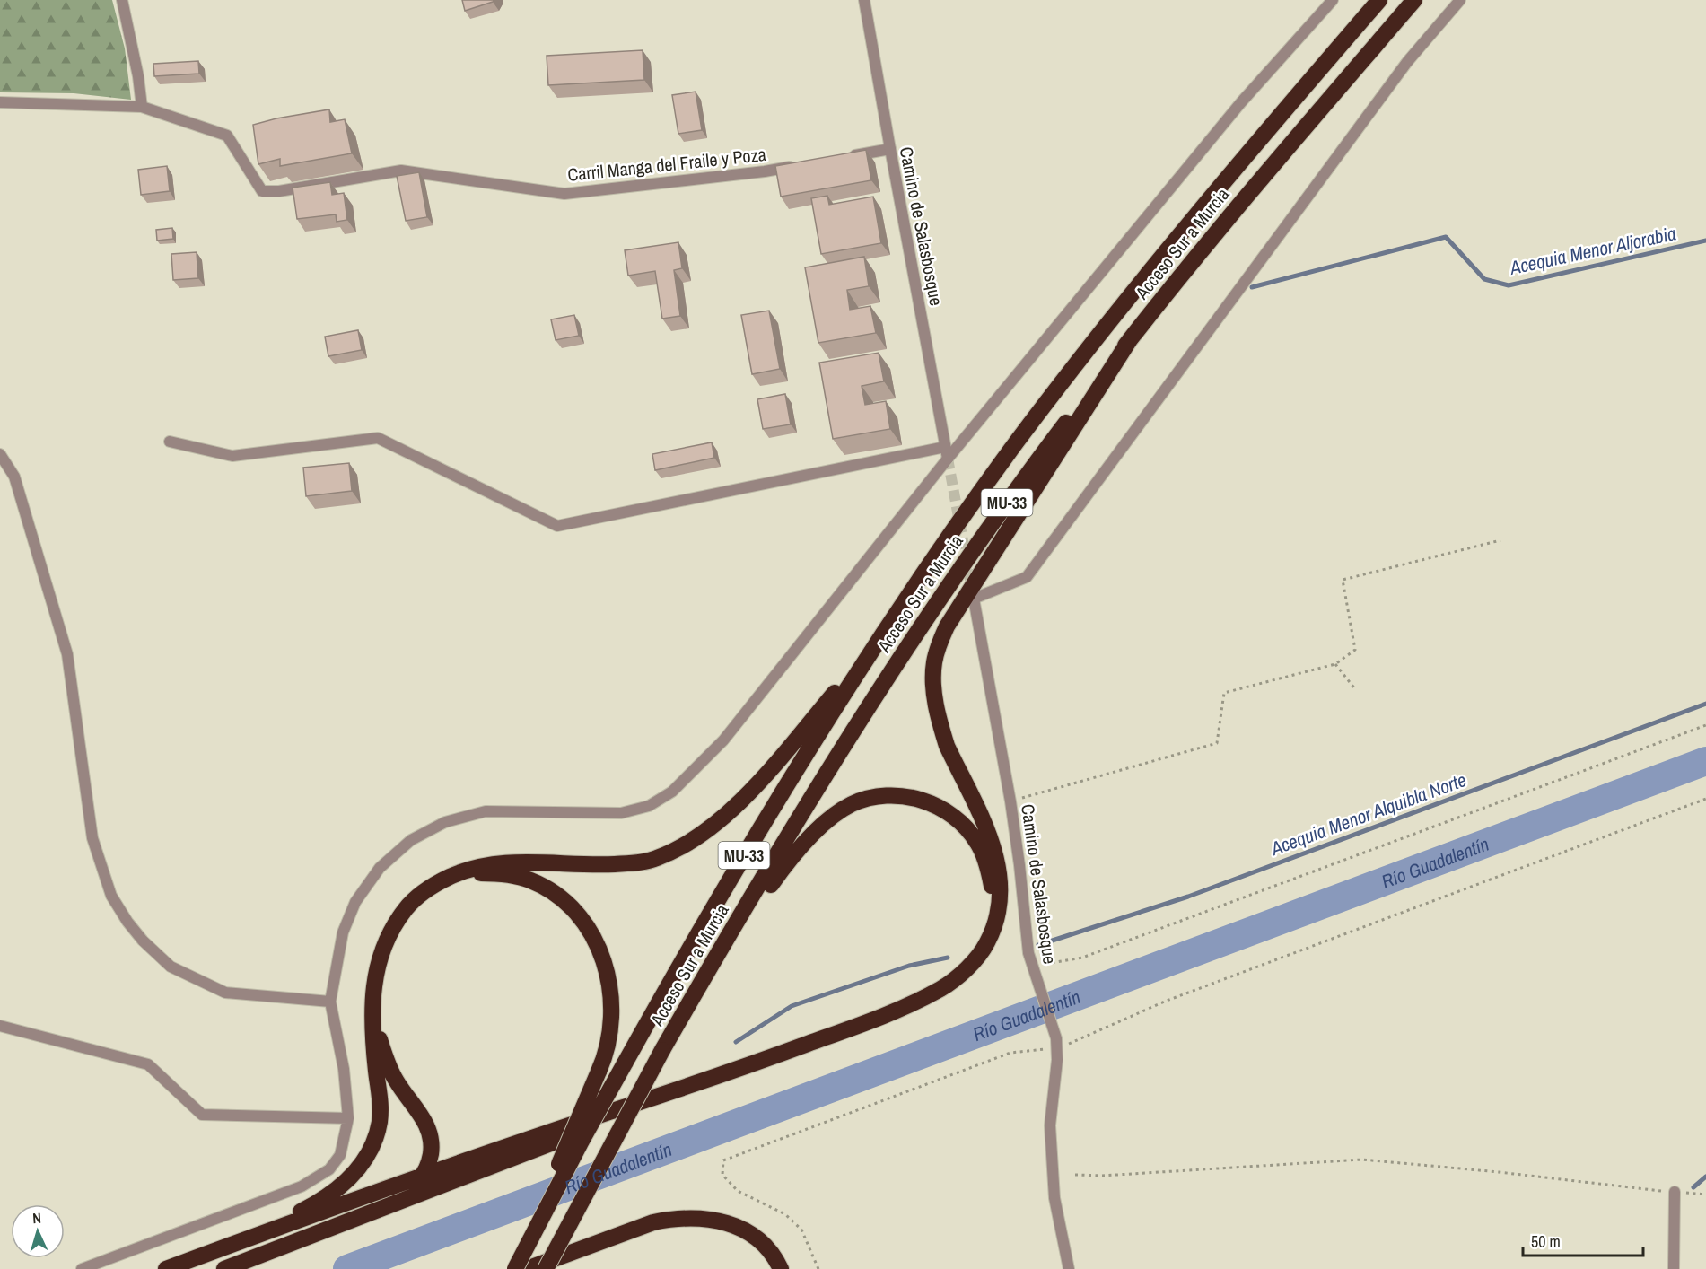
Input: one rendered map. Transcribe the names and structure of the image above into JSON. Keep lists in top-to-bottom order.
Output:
{
  "streets": {
    "highway": ["Acceso Sur a Murcia", "MU-33"],
    "street": ["Carril Manga del Fraile y Poza", "Camino de Salasbosque"]
  },
  "water": ["Acequia Menor Aljorabia", "Acequia Menor Alquibla Norte", "Río Guadalentín"],
  "scale_bar": "50 m",
  "north": "top"
}
